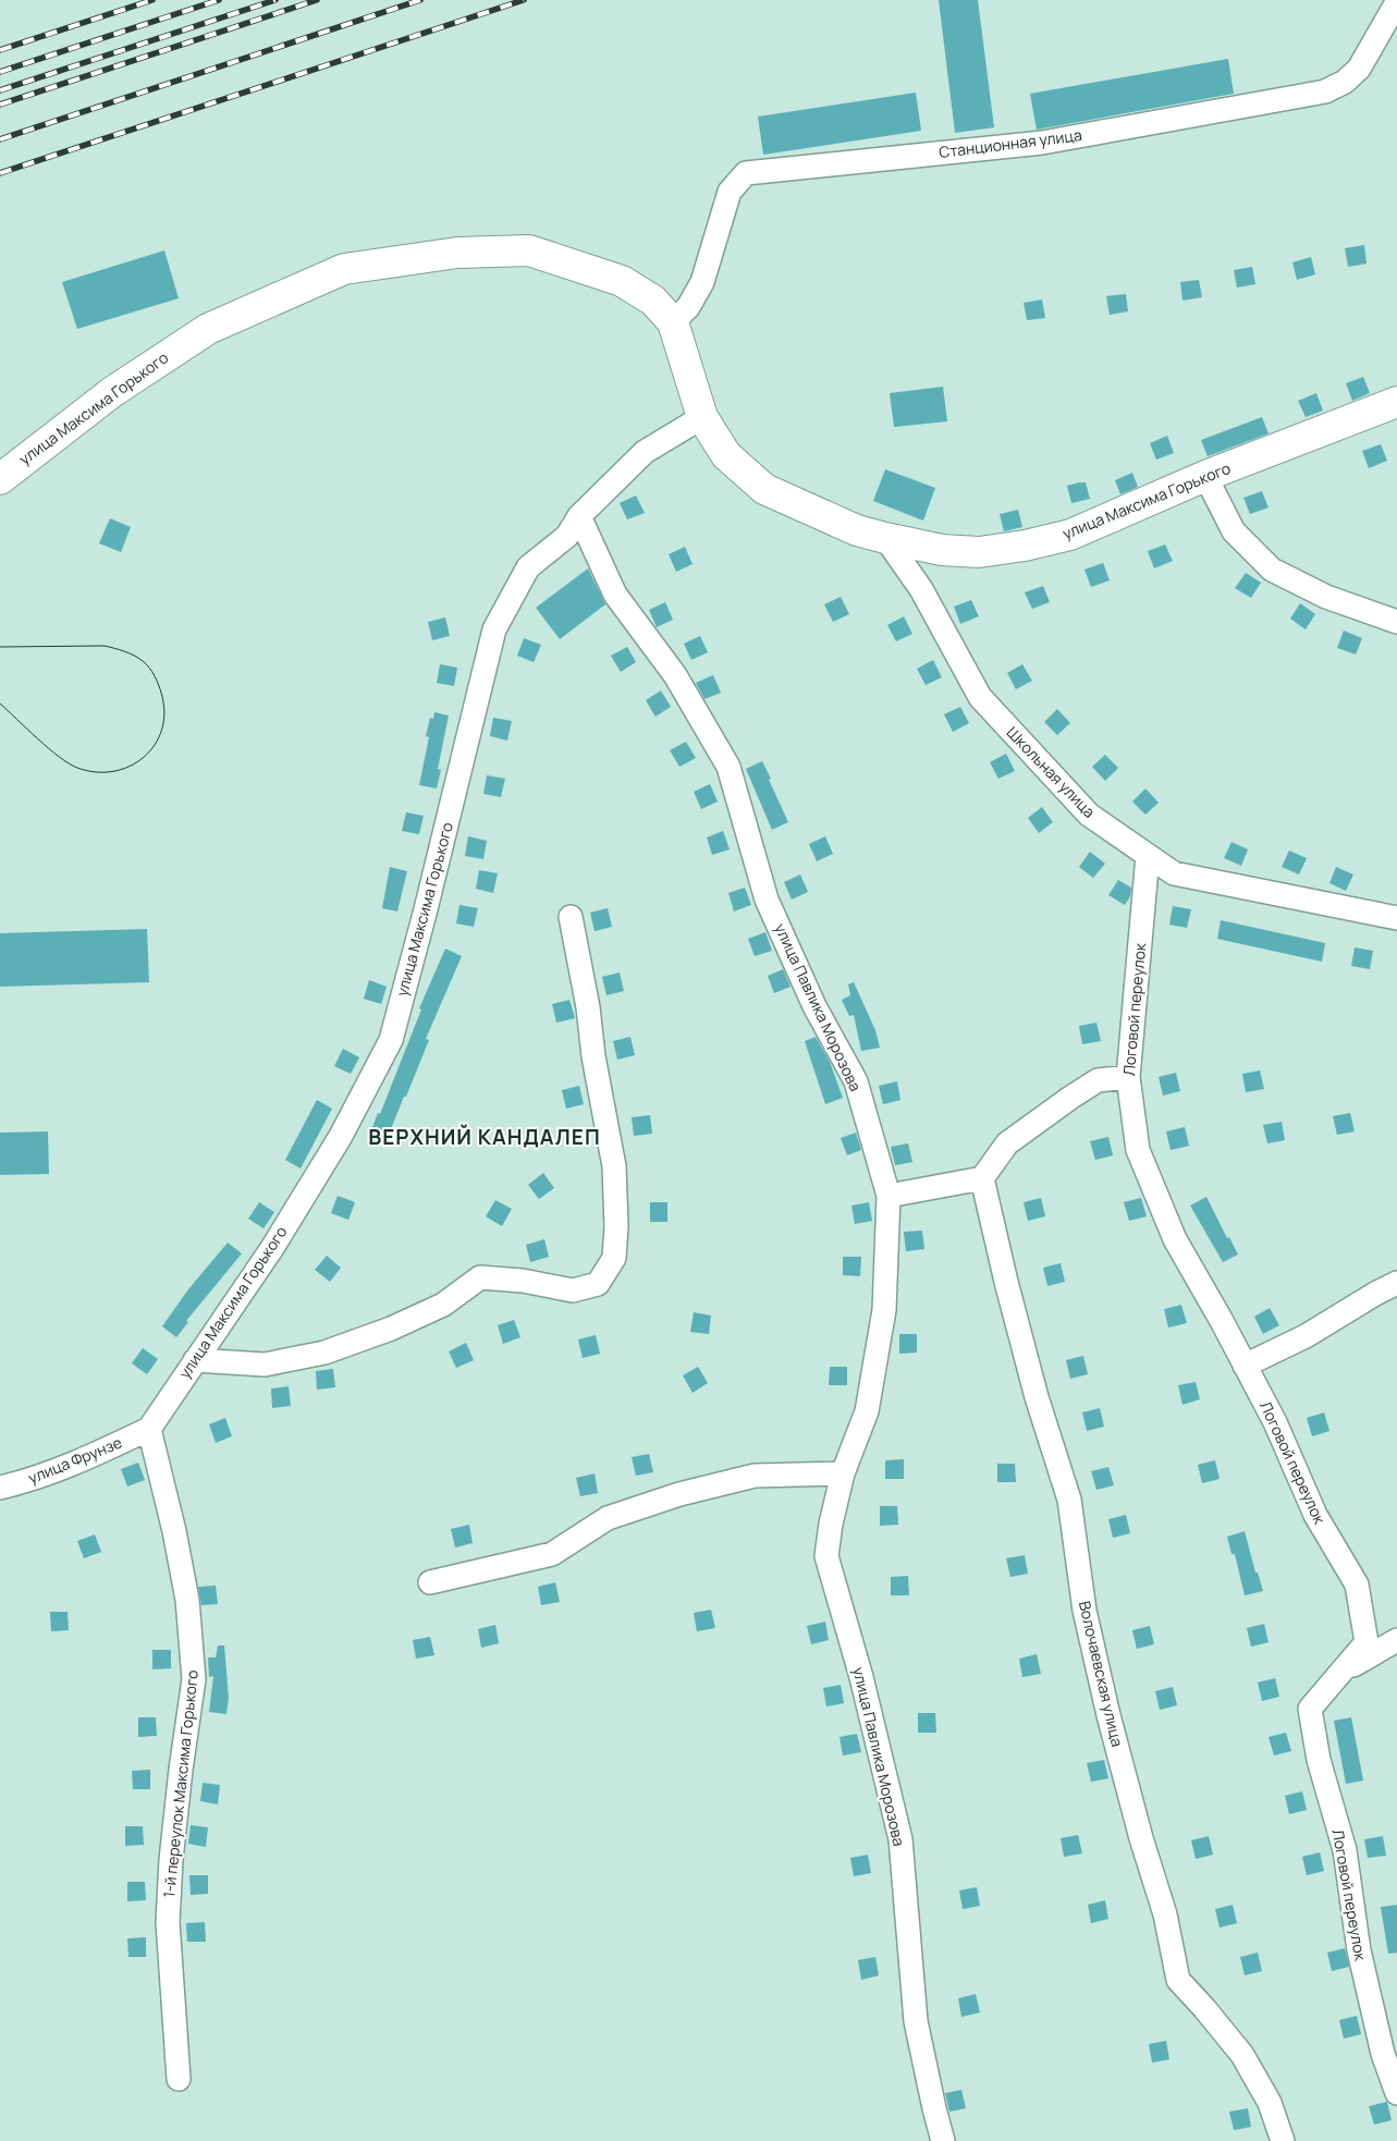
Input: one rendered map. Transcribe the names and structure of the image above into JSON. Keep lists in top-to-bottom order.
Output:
{
  "streets": {
    "street": [
      "Станционная улица",
      "улица Максима Горького",
      "Школьная улица",
      "улица Павлика Морозова",
      "Логовой переулок",
      "улица Фрунзе",
      "Волочаевская улица",
      "1-й переулок Максима Горького"
    ]
  },
  "crossings": [
    ["Станционная улица", "улица Максима Горького"],
    ["улица Максима Горького", "Школьная улица"],
    ["улица Максима Горького", "улица Павлика Морозова"],
    ["улица Максима Горького", "улица Фрунзе"],
    ["улица Максима Горького", "1-й переулок Максима Горького"],
    ["Школьная улица", "Логовой переулок"],
    ["улица Фрунзе", "1-й переулок Максима Горького"]
  ],
  "districts": ["ВЕРХНИЙ КАНДАЛЕП"]
}
